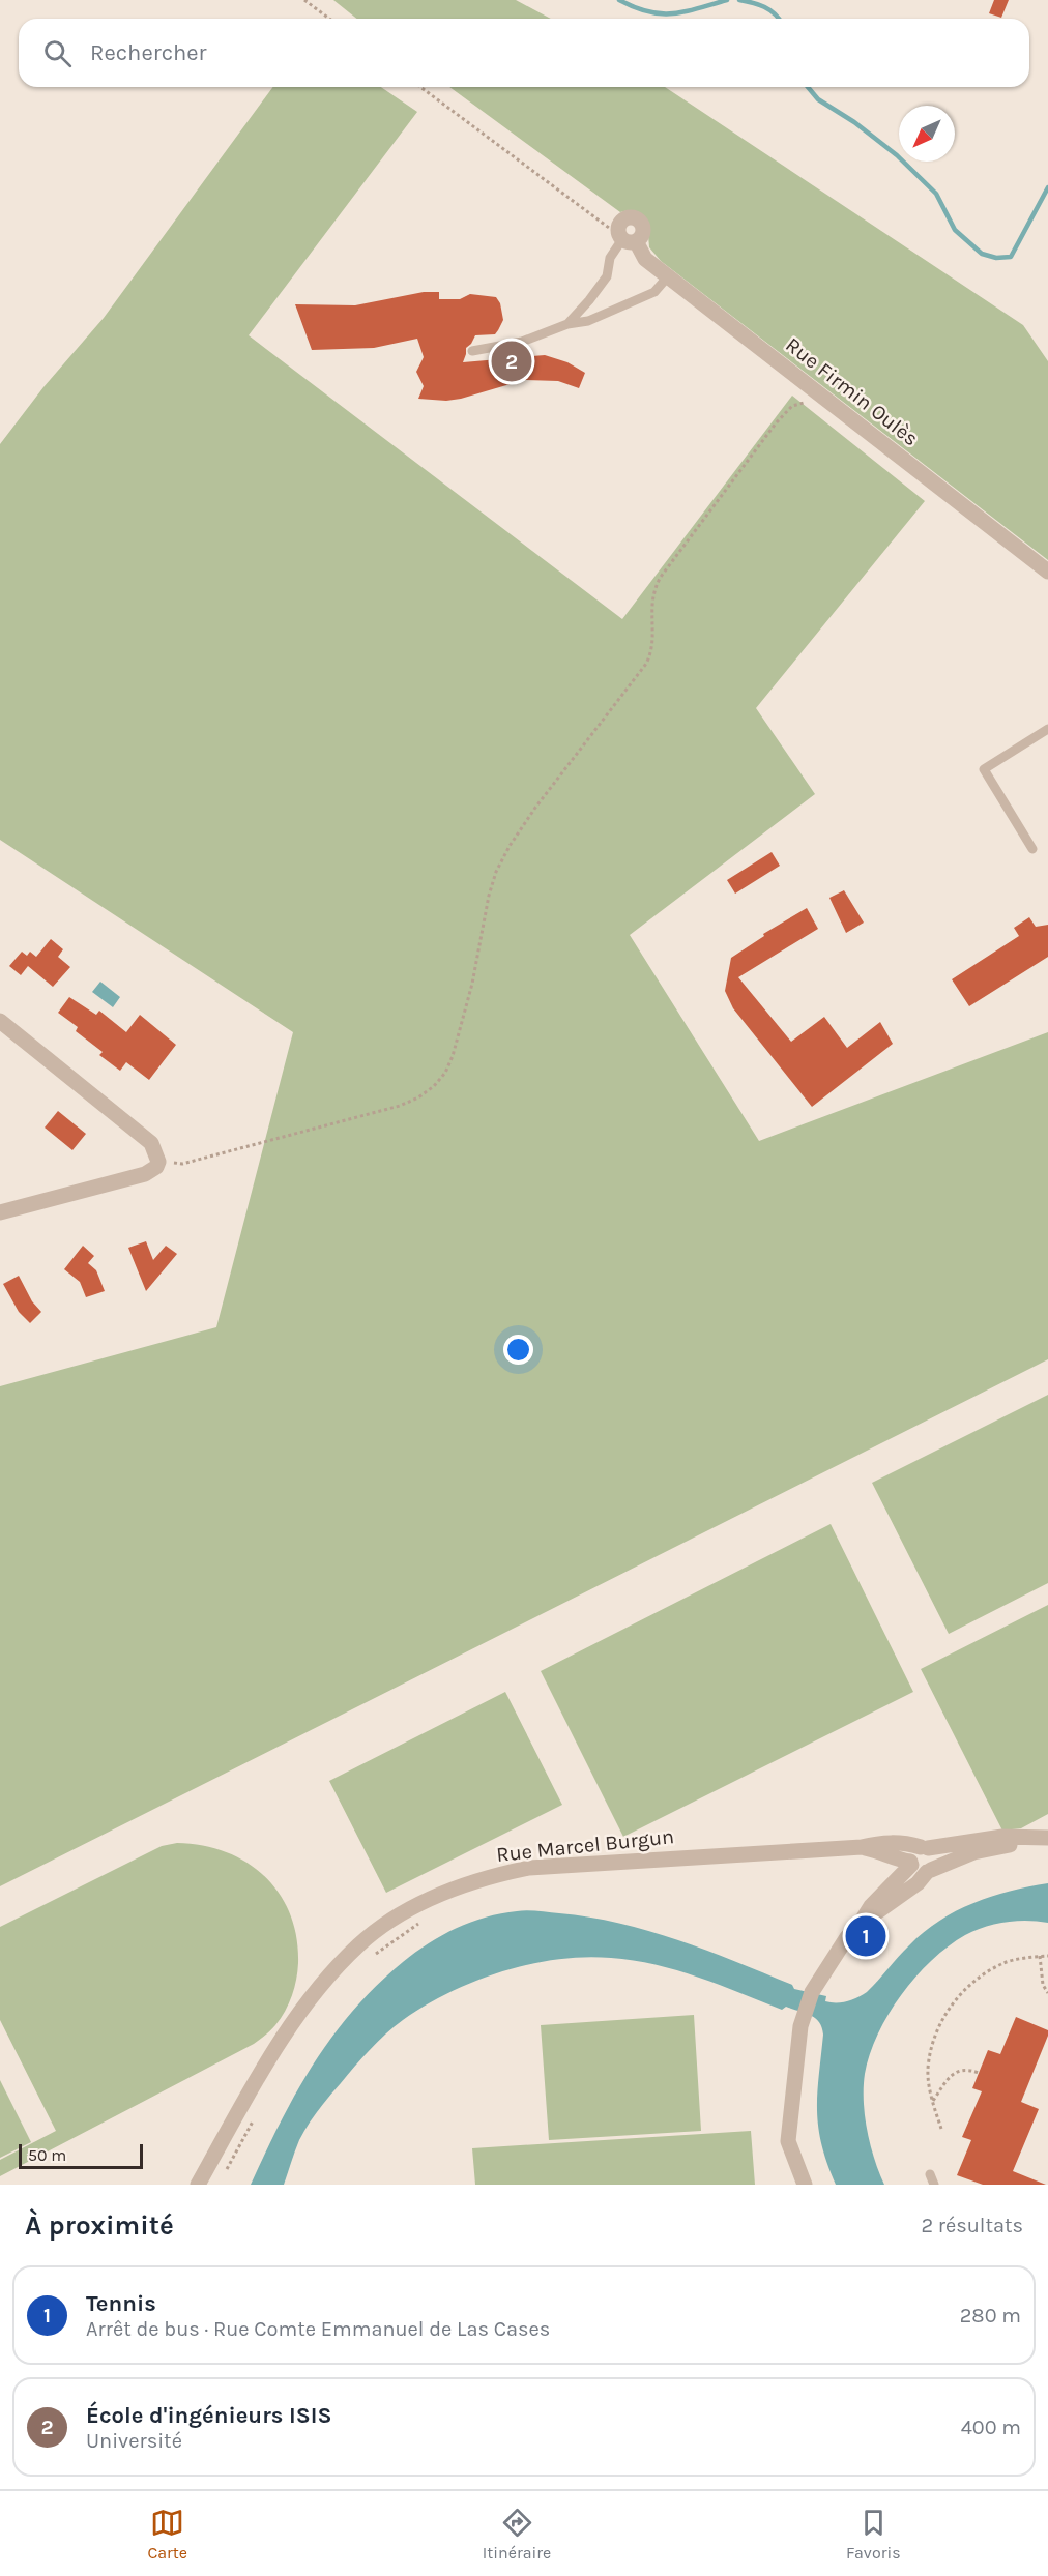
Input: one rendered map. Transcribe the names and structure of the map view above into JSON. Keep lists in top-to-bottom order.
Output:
{
  "streets": {
    "street": ["Rue Firmin Oulès", "Rue Marcel Burgun"]
  },
  "scale_bar": "50 m",
  "north": "bottom left",
  "page": {
    "search": "Rechercher",
    "pins": ["2", "1"],
    "scale": "50 m",
    "heading": ["À proximité", "2 résultats"],
    "list": [
      {
        "mark": "1",
        "name": "Tennis",
        "note": "Arrêt de bus · Rue Comte Emmanuel de Las Cases",
        "value": "280 m"
      },
      {
        "mark": "2",
        "name": "École d'ingénieurs ISIS",
        "note": "Université",
        "value": "400 m"
      }
    ],
    "nav": ["Carte", "Itinéraire", "Favoris"]
  }
}
